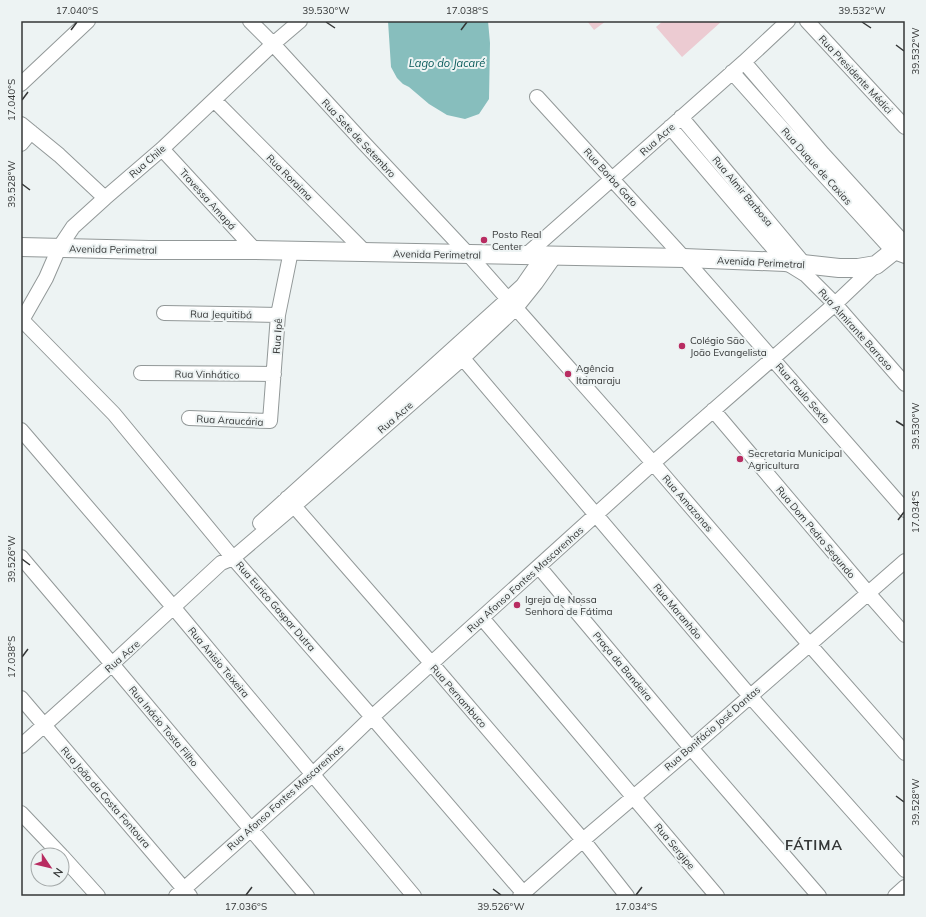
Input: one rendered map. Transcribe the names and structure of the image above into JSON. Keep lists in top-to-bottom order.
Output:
{
  "streets": {
    "main road": ["Avenida Perimetral"],
    "street": [
      "Rua Presidente Médici",
      "Rua Sete de Setembro",
      "Rua Acre",
      "Rua Chile",
      "Rua Duque de Caxias",
      "Rua Roraima",
      "Rua Borba Gato",
      "Rua Almir Barbosa",
      "Travessa Amapá",
      "Rua Jequitibá",
      "Rua Almirante Barroso",
      "Rua Ipê",
      "Rua Vinhático",
      "Rua Paulo Sexto",
      "Rua Araucária",
      "Rua Amazonas",
      "Rua Dom Pedro Segundo",
      "Rua Afonso Fontes Mascarenhas",
      "Rua Eurico Gaspar Dutra",
      "Rua Maranhão",
      "Rua Anisio Teixeira",
      "Praça da Bandeira",
      "Rua Pernambuco",
      "Rua Inácio Tosta Filho",
      "Rua Bonifácio José Dantas",
      "Rua João da Costa Fontoura",
      "Rua Sergipe"
    ]
  },
  "crossings": [
    ["Rua Sete de Setembro", "Rua Chile"],
    ["Rua Sete de Setembro", "Avenida Perimetral"],
    ["Rua Sete de Setembro", "Rua Amazonas"],
    ["Rua Acre", "Rua Duque de Caxias"],
    ["Rua Acre", "Rua Borba Gato"],
    ["Rua Acre", "Rua Almir Barbosa"],
    ["Rua Acre", "Avenida Perimetral"],
    ["Rua Acre", "Rua Amazonas"],
    ["Rua Acre", "Rua Eurico Gaspar Dutra"],
    ["Rua Acre", "Rua Maranhão"],
    ["Rua Acre", "Rua Anisio Teixeira"],
    ["Rua Acre", "Rua Pernambuco"],
    ["Rua Acre", "Rua Inácio Tosta Filho"],
    ["Rua Acre", "Rua João da Costa Fontoura"],
    ["Rua Chile", "Rua Roraima"],
    ["Rua Chile", "Travessa Amapá"],
    ["Rua Chile", "Avenida Perimetral"],
    ["Rua Chile", "Rua Eurico Gaspar Dutra"],
    ["Rua Roraima", "Avenida Perimetral"],
    ["Rua Borba Gato", "Avenida Perimetral"],
    ["Rua Borba Gato", "Rua Paulo Sexto"],
    ["Rua Almir Barbosa", "Avenida Perimetral"],
    ["Rua Almir Barbosa", "Rua Almirante Barroso"],
    ["Travessa Amapá", "Avenida Perimetral"],
    ["Avenida Perimetral", "Rua Almirante Barroso"],
    ["Avenida Perimetral", "Rua Ipê"],
    ["Avenida Perimetral", "Rua Paulo Sexto"],
    ["Avenida Perimetral", "Rua Amazonas"],
    ["Avenida Perimetral", "Rua Afonso Fontes Mascarenhas"],
    ["Rua Jequitibá", "Rua Ipê"],
    ["Rua Almirante Barroso", "Rua Afonso Fontes Mascarenhas"],
    ["Rua Ipê", "Rua Vinhático"],
    ["Rua Ipê", "Rua Araucária"],
    ["Rua Paulo Sexto", "Rua Afonso Fontes Mascarenhas"],
    ["Rua Amazonas", "Rua Afonso Fontes Mascarenhas"],
    ["Rua Amazonas", "Rua Bonifácio José Dantas"],
    ["Rua Dom Pedro Segundo", "Rua Afonso Fontes Mascarenhas"],
    ["Rua Dom Pedro Segundo", "Rua Bonifácio José Dantas"],
    ["Rua Afonso Fontes Mascarenhas", "Rua Eurico Gaspar Dutra"],
    ["Rua Afonso Fontes Mascarenhas", "Rua Maranhão"],
    ["Rua Afonso Fontes Mascarenhas", "Rua Anisio Teixeira"],
    ["Rua Afonso Fontes Mascarenhas", "Praça da Bandeira"],
    ["Rua Afonso Fontes Mascarenhas", "Rua Pernambuco"],
    ["Rua Afonso Fontes Mascarenhas", "Rua Inácio Tosta Filho"],
    ["Rua Afonso Fontes Mascarenhas", "Rua João da Costa Fontoura"],
    ["Rua Eurico Gaspar Dutra", "Rua Bonifácio José Dantas"],
    ["Rua Maranhão", "Rua Bonifácio José Dantas"],
    ["Praça da Bandeira", "Rua Bonifácio José Dantas"],
    ["Rua Pernambuco", "Rua Bonifácio José Dantas"],
    ["Rua Bonifácio José Dantas", "Rua Sergipe"]
  ],
  "districts": ["FÁTIMA"],
  "water": ["Lago do Jacaré"],
  "places": [
    "Posto Real Center",
    "Colégio São João Evangelista",
    "Agência Itamaraju",
    "Secretaria Municipal Agricultura",
    "Igreja de Nossa Senhora de Fátima"
  ],
  "north": "bottom right",
  "coordinates": [
    "17.040°S",
    "39.530°W",
    "17.038°S",
    "39.532°W",
    "39.528°W",
    "17.034°S",
    "39.526°W",
    "17.036°S"
  ]
}
